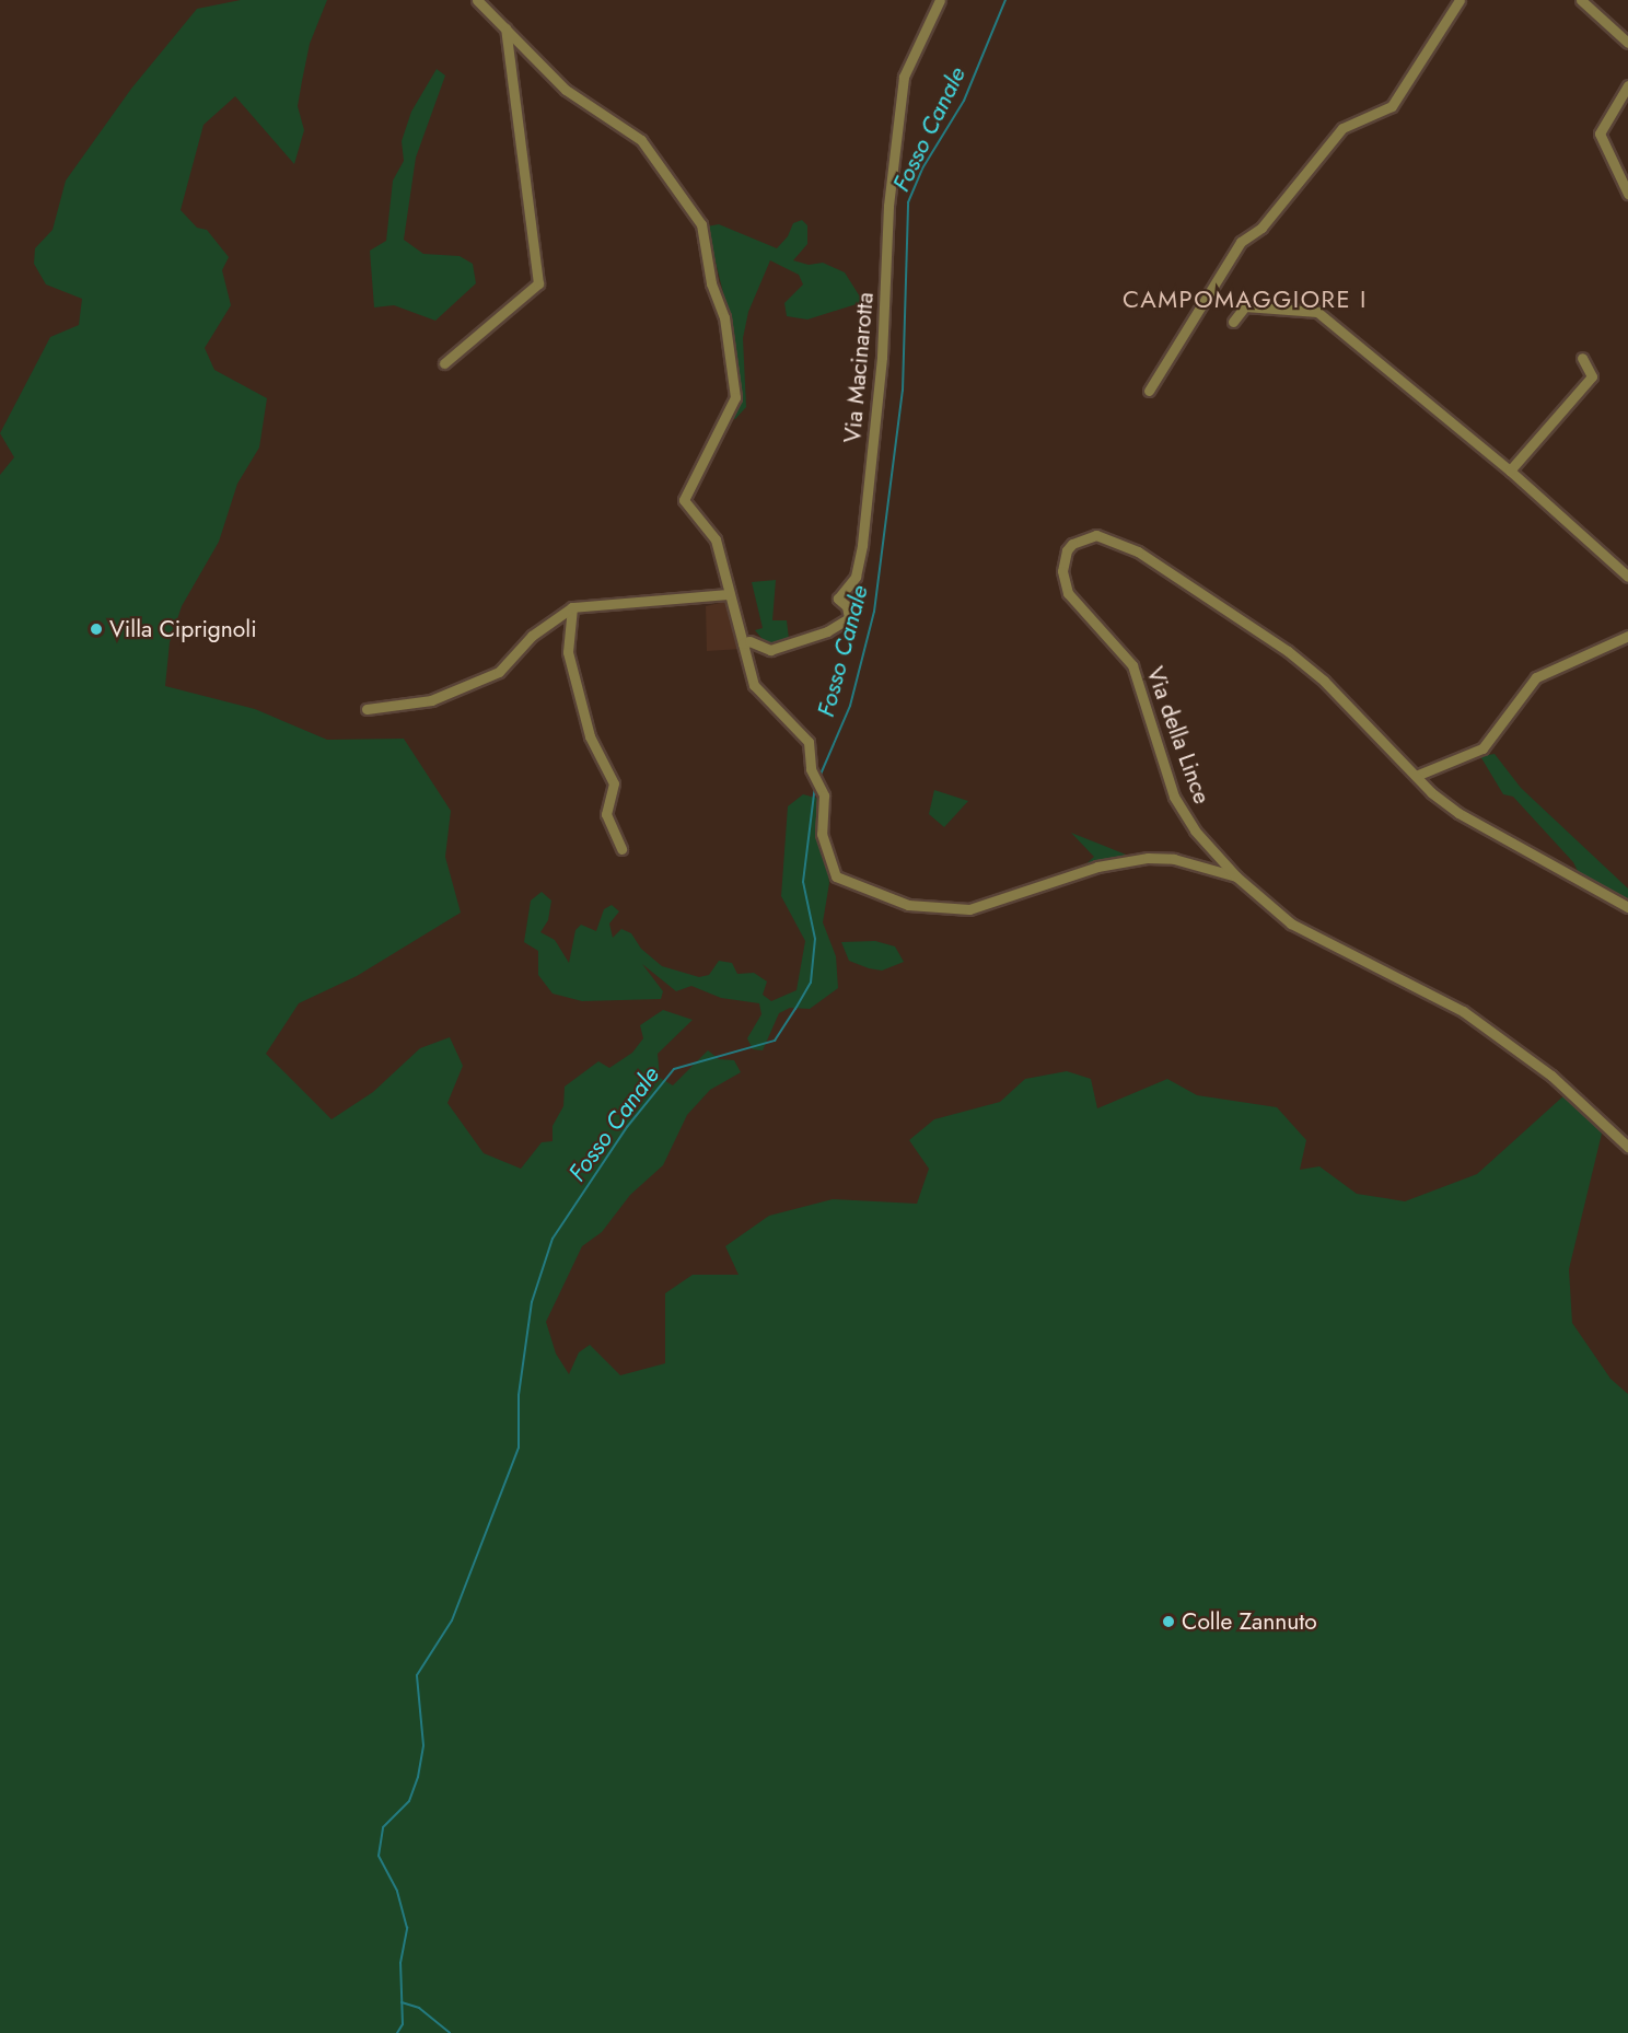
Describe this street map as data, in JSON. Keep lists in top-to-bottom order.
{
  "streets": {
    "street": ["Via Macinarotta", "Via della Lince"]
  },
  "districts": ["CAMPOMAGGIORE I"],
  "water": ["Fosso Canale"],
  "places": ["Villa Ciprignoli", "Colle Zannuto"]
}
